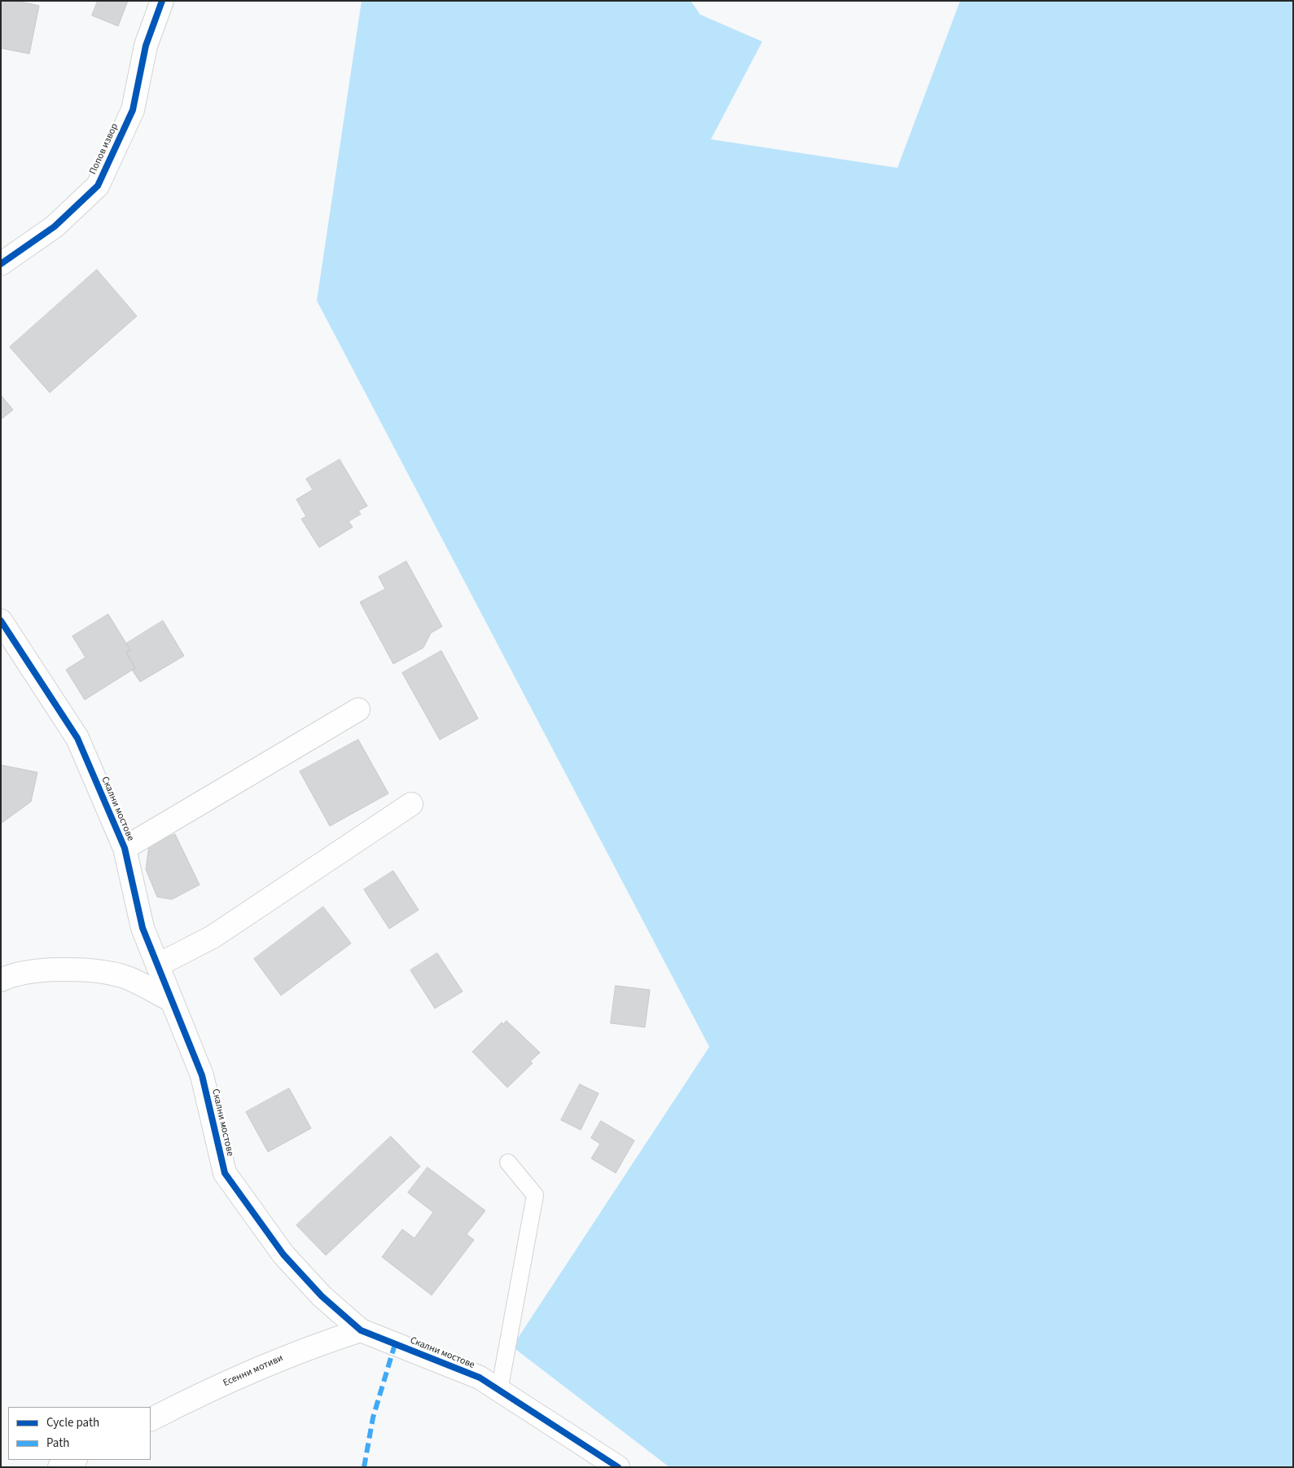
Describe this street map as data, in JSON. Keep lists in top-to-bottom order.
{
  "streets": {
    "street": ["Попов извор", "Скални мостове", "Есенни мотиви"]
  },
  "crossings": [
    ["Скални мостове", "Есенни мотиви"]
  ],
  "legend": ["Cycle path", "Path"]
}
